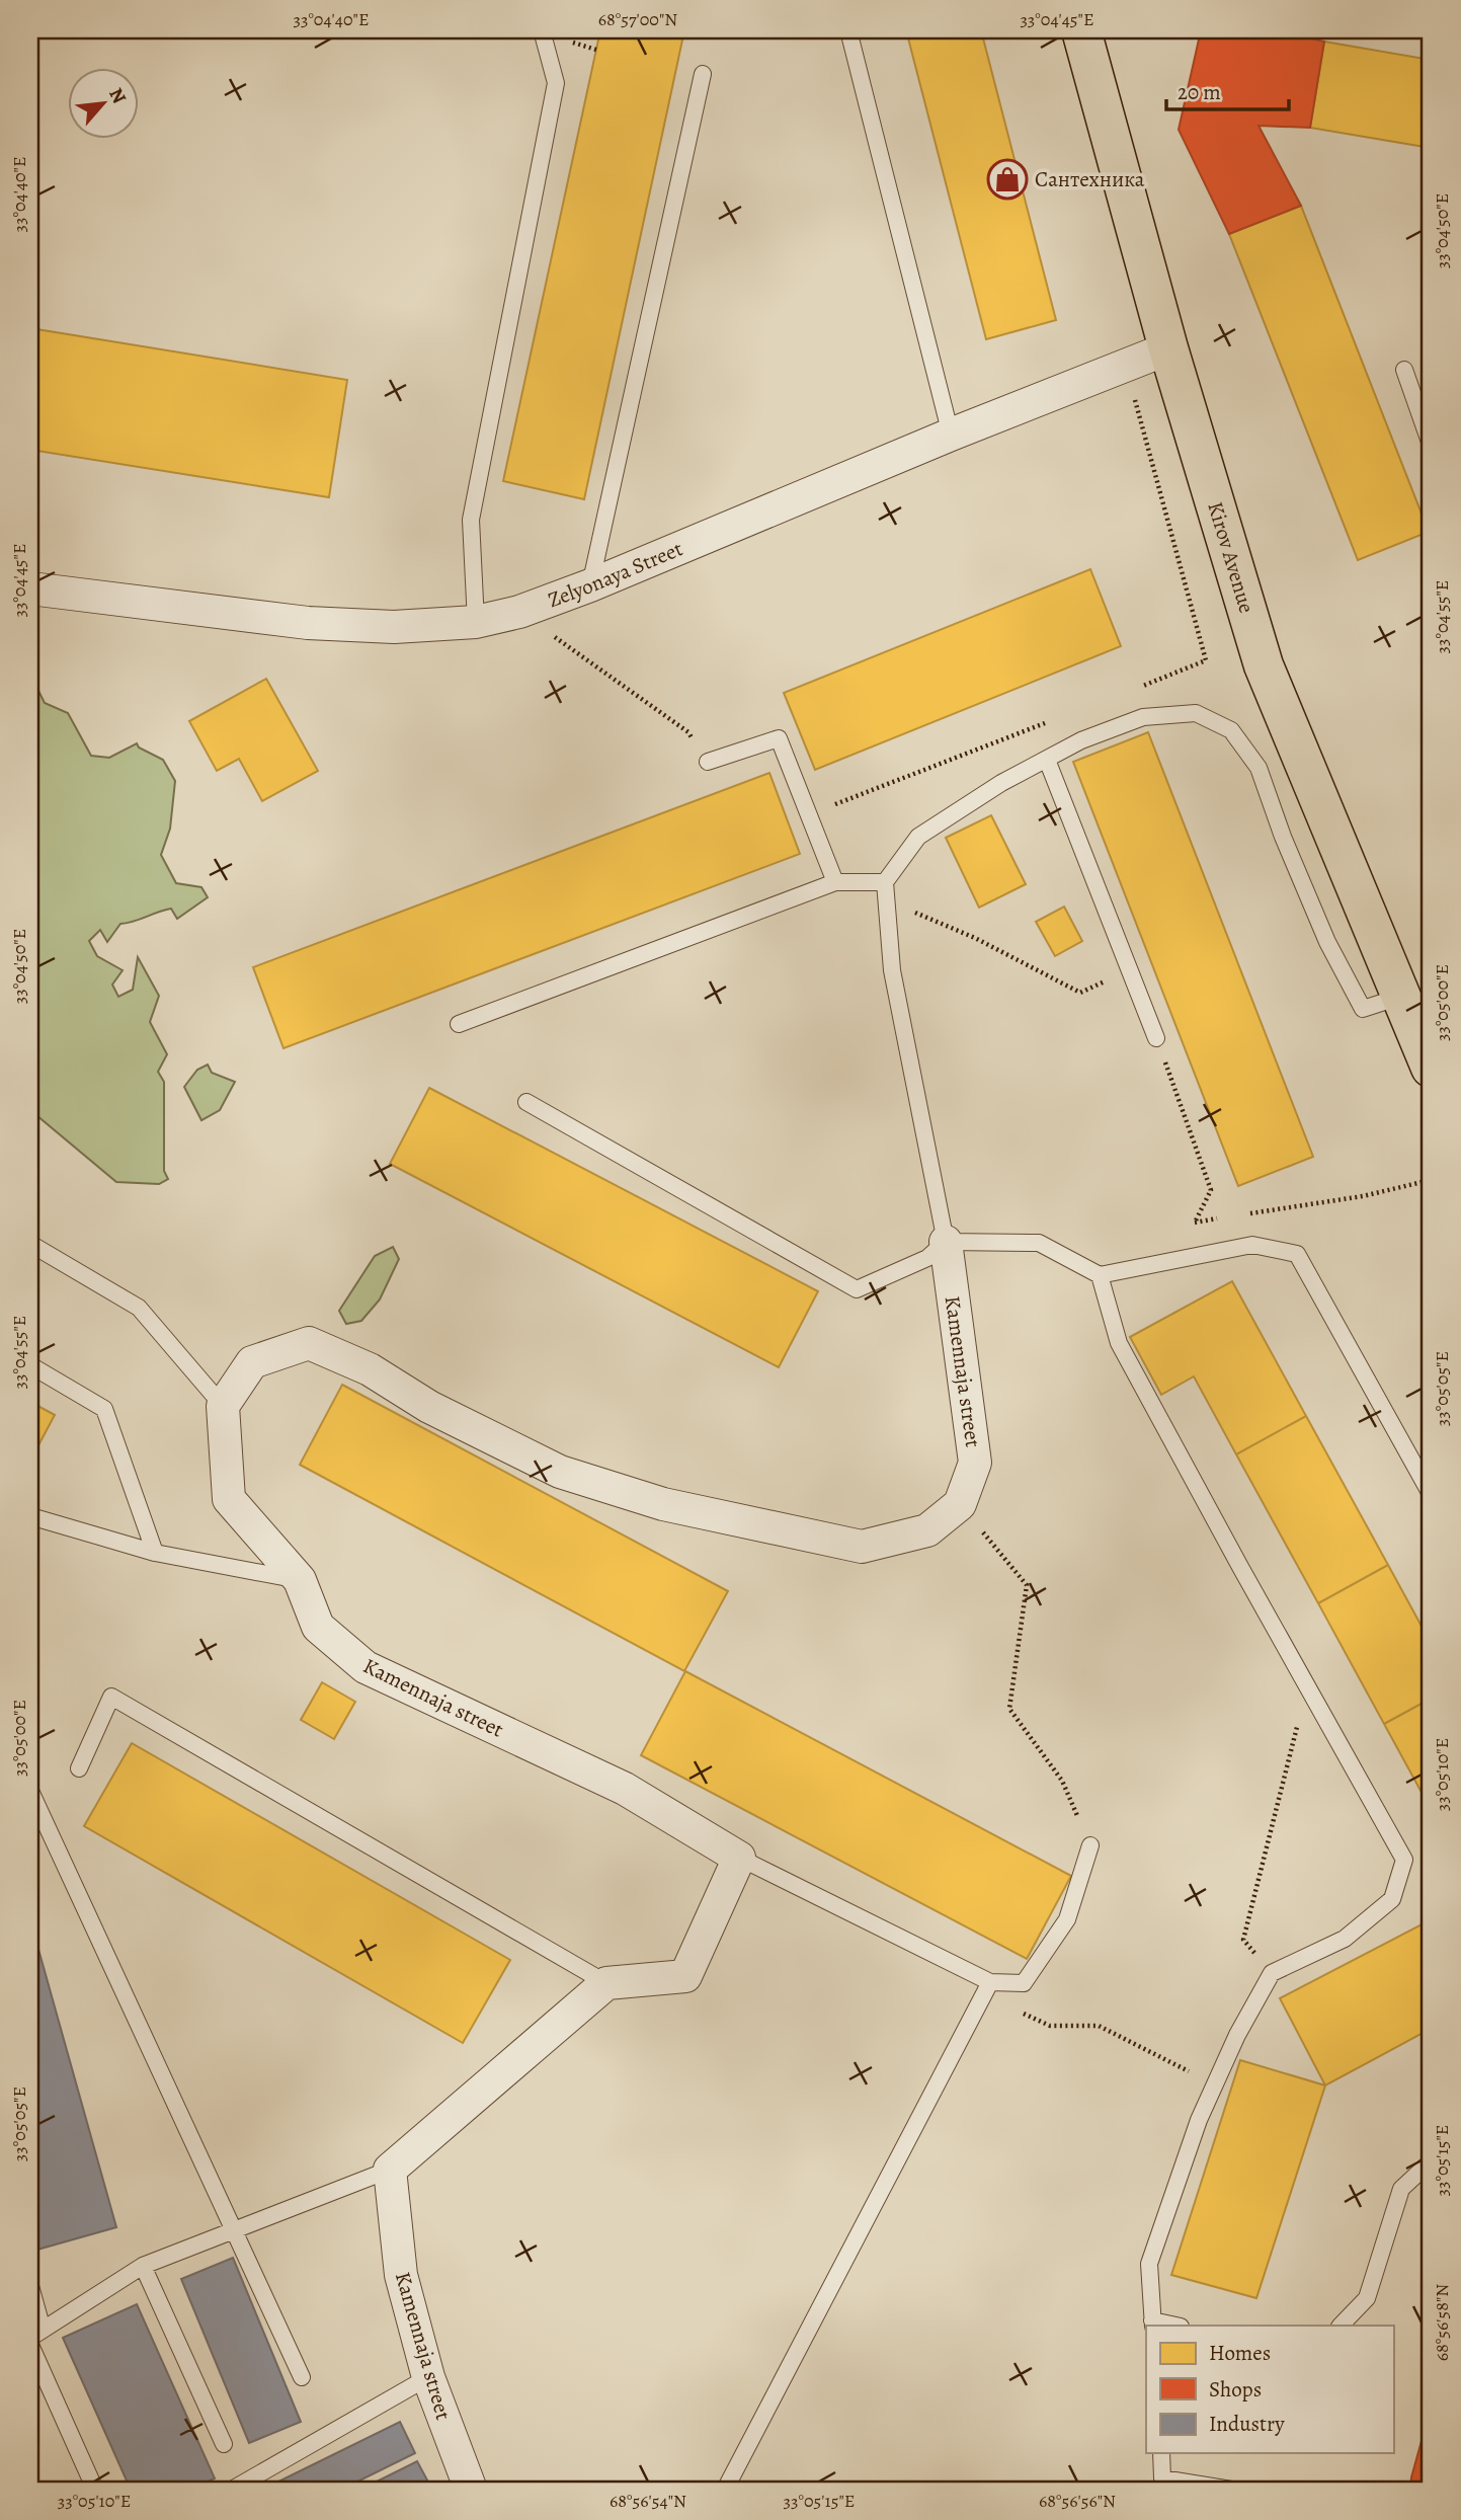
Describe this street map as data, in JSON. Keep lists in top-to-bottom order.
{
  "streets": {
    "main road": ["Kirov Avenue"],
    "street": ["Zelyonaya Street", "Kamennaja street"]
  },
  "crossings": [
    ["Kirov Avenue", "Zelyonaya Street"]
  ],
  "places": {
    "shop": ["Сантехника"]
  },
  "legend": ["Homes", "Shops", "Industry"],
  "scale_bar": "20 m",
  "north": "top right",
  "coordinates": [
    "33°04'40\"E",
    "68°57'00\"N",
    "33°04'45\"E",
    "33°04'50\"E",
    "33°04'55\"E",
    "33°05'00\"E",
    "33°05'05\"E",
    "33°05'10\"E",
    "33°05'15\"E",
    "68°56'58\"N",
    "68°56'54\"N",
    "68°56'56\"N"
  ]
}
